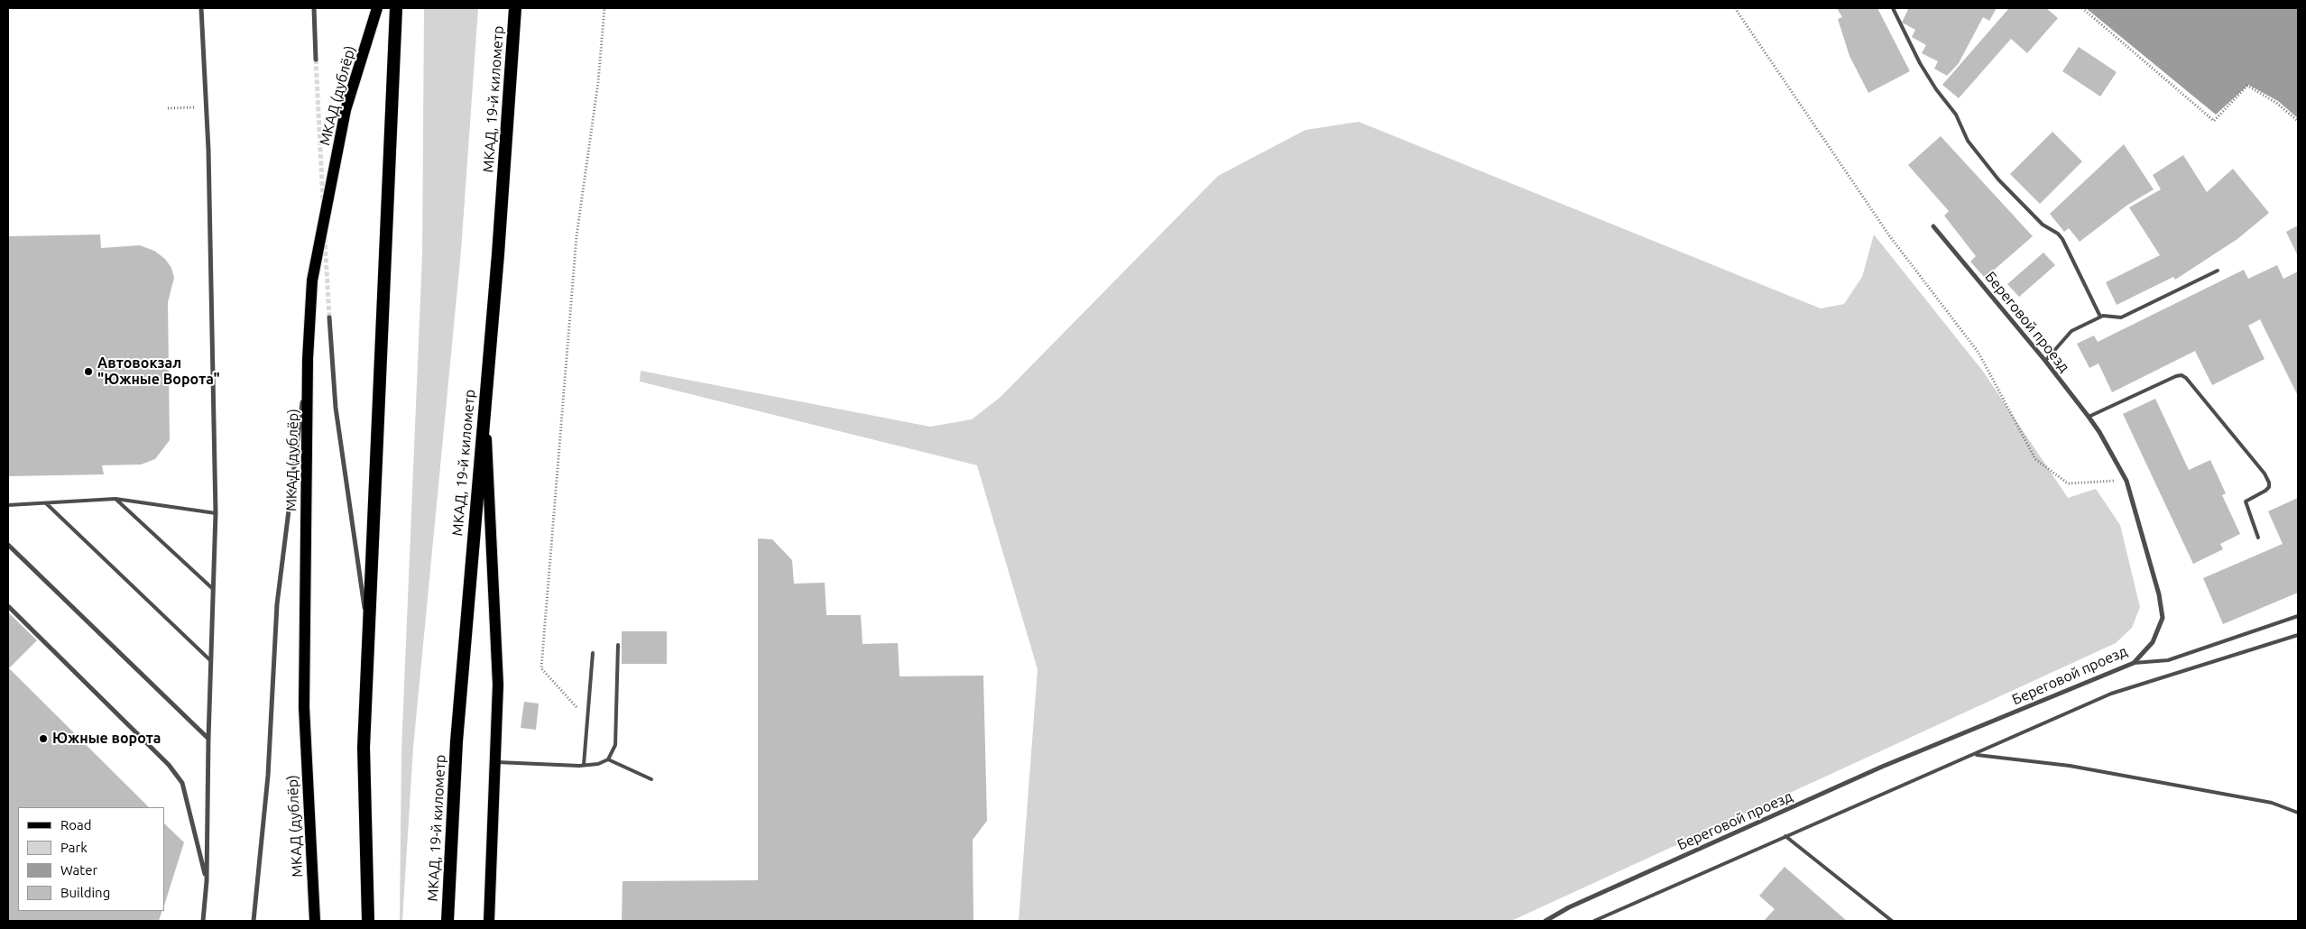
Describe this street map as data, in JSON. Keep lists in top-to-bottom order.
{
  "streets": {
    "highway": ["МКАД, 19-й километр"],
    "main road": ["МКАД (дублёр)"],
    "street": ["Береговой проезд"]
  },
  "places": ["Автовокзал \"Южные Ворота\"", "Южные ворота"],
  "legend": [
    "Road",
    "Park",
    "Water",
    "Building"
  ]
}
